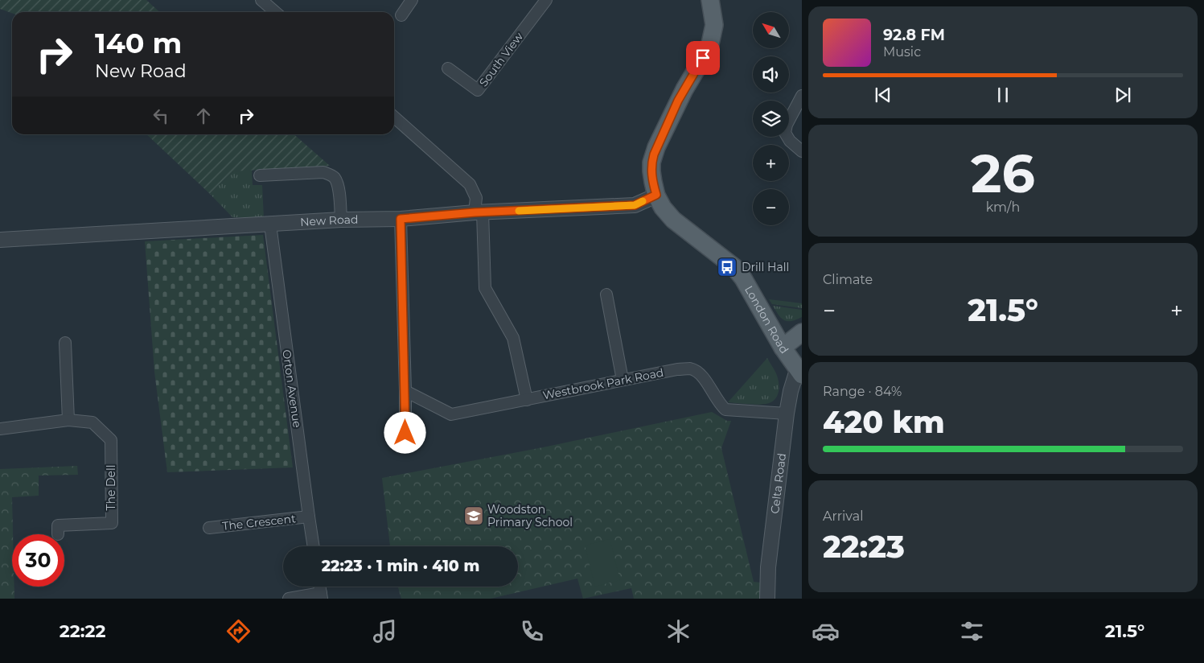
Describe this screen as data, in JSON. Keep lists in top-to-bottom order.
{
  "streets": {
    "main road": ["London Road"],
    "street": [
      "South View",
      "New Road",
      "Westbrook Park Road",
      "Orton Avenue",
      "Celta Road",
      "The Dell",
      "The Crescent"
    ]
  },
  "crossings": [
    ["New Road", "London Road"],
    ["New Road", "Orton Avenue"],
    ["London Road", "Celta Road"],
    ["Westbrook Park Road", "Celta Road"],
    ["Orton Avenue", "The Crescent"]
  ],
  "places": {
    "bus stop": ["Drill Hall"],
    "school or university": ["Woodston Primary School"]
  },
  "north": "top left",
  "page": {
    "map_buttons": ["+", "−"],
    "turn": ["140 m", "New Road"],
    "song": ["92.8 FM", "Music"],
    "tile": [
      ["26", "km/h"],
      "Climate",
      ["Range · 84%", "420 km"],
      ["Arrival", "22:23"]
    ],
    "heat": ["−", "21.5°", "+"],
    "limit": "30",
    "trip": "22:23 · 1 min · 410 m",
    "tabs": ["22:22", "21.5°"]
  }
}
